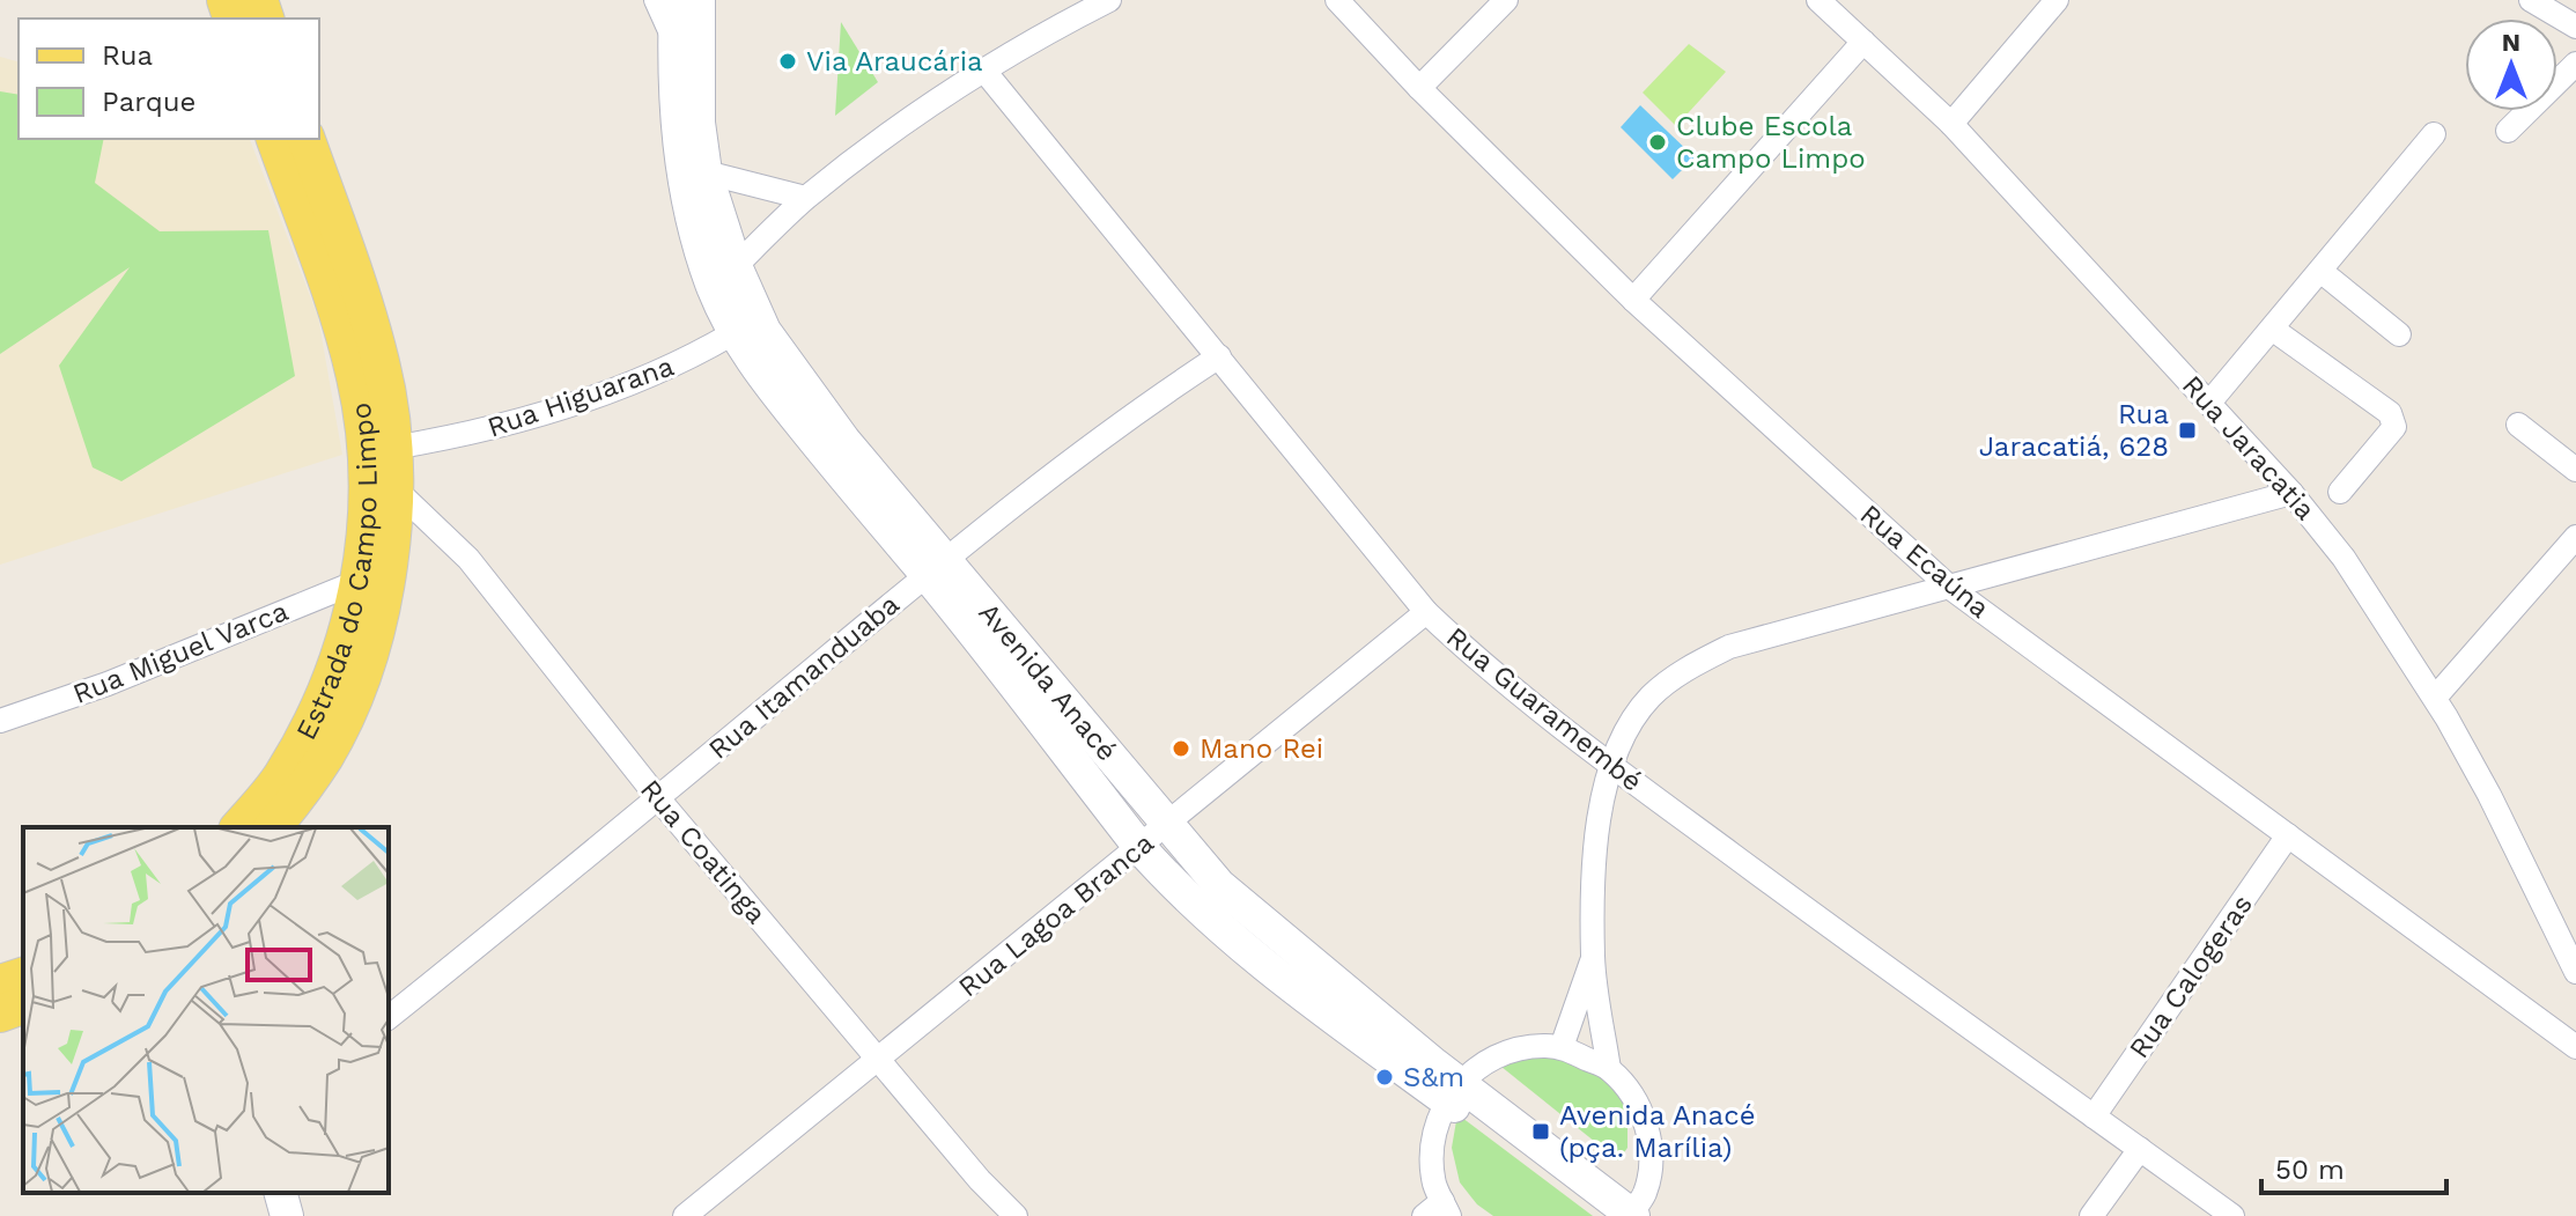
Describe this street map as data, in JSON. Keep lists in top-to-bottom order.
{
  "streets": {
    "main road": ["Estrada do Campo Limpo"],
    "street": [
      "Rua Higuarana",
      "Rua Jaracatia",
      "Rua Ecaúna",
      "Rua Miguel Varca",
      "Rua Itamanduaba",
      "Avenida Anacé",
      "Rua Guaramembé",
      "Rua Coatinga",
      "Rua Lagoa Branca",
      "Rua Calogeras"
    ]
  },
  "crossings": [
    ["Rua Higuarana", "Estrada do Campo Limpo"],
    ["Rua Higuarana", "Avenida Anacé"],
    ["Rua Ecaúna", "Rua Calogeras"],
    ["Estrada do Campo Limpo", "Rua Miguel Varca"],
    ["Estrada do Campo Limpo", "Rua Coatinga"],
    ["Rua Itamanduaba", "Avenida Anacé"],
    ["Rua Itamanduaba", "Rua Guaramembé"],
    ["Rua Itamanduaba", "Rua Coatinga"],
    ["Avenida Anacé", "Rua Lagoa Branca"],
    ["Rua Guaramembé", "Rua Lagoa Branca"],
    ["Rua Guaramembé", "Rua Calogeras"],
    ["Rua Coatinga", "Rua Lagoa Branca"]
  ],
  "places": {
    "other": [
      "Via Araucária",
      "Clube Escola Campo Limpo",
      "Mano Rei",
      "S&m"
    ],
    "transit": ["Rua Jaracatiá, 628", "Avenida Anacé (pça. Marília)"]
  },
  "legend": ["Rua", "Parque"],
  "scale_bar": "50 m",
  "north": "top"
}
